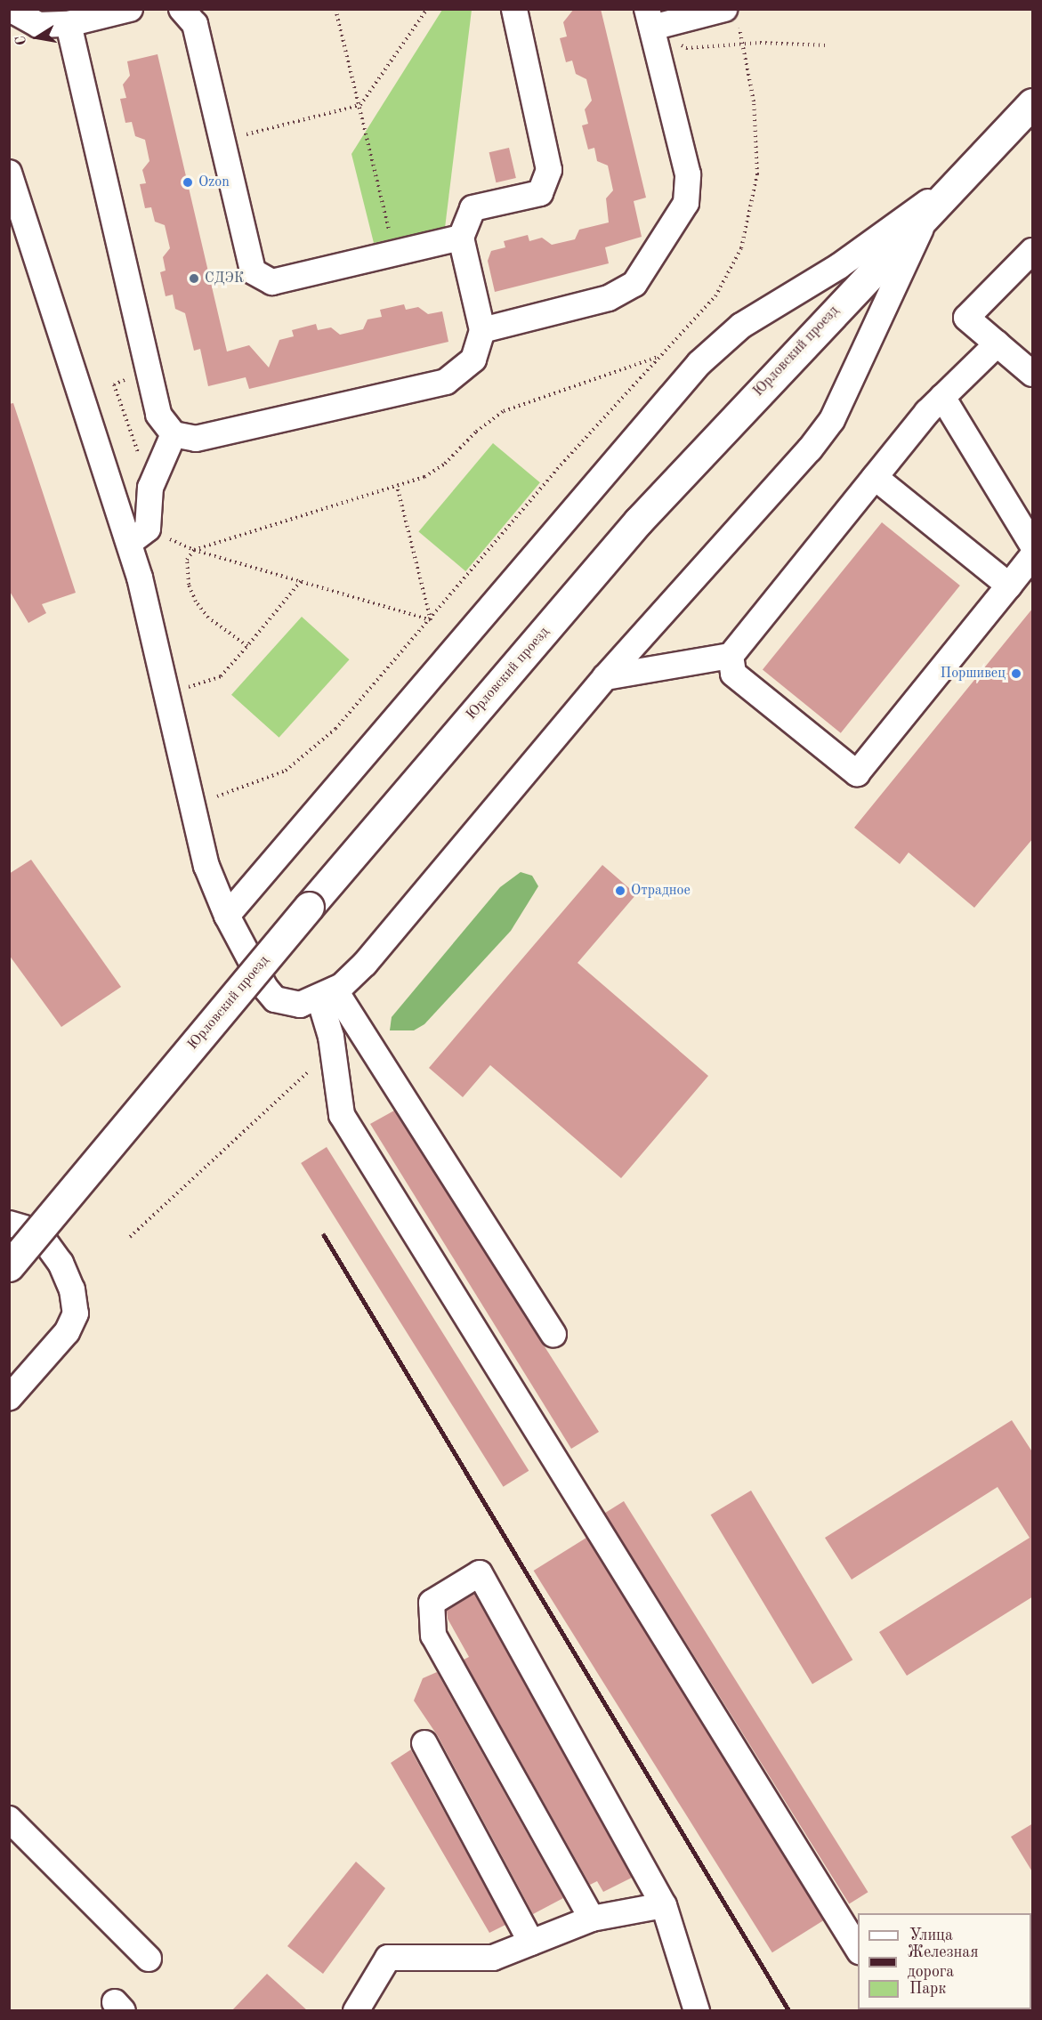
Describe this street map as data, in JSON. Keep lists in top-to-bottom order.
{
  "streets": {
    "main road": ["Юрловский проезд"]
  },
  "places": [
    "Ozon",
    "СДЭК",
    "Поршивец",
    "Отрадное"
  ],
  "legend": ["Улица", "Железная дорога", "Парк"],
  "north": "left"
}
